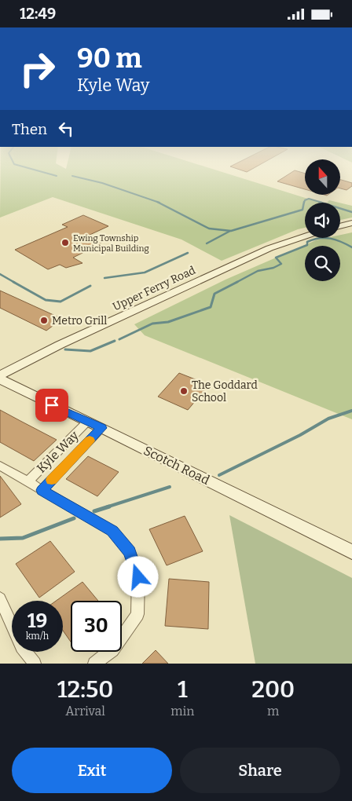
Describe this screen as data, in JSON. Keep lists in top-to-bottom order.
{
  "streets": {
    "main road": ["Upper Ferry Road", "Scotch Road"],
    "street": ["Kyle Way"]
  },
  "crossings": [
    ["Kyle Way", "Scotch Road"]
  ],
  "places": ["Ewing Township Municipal Building", "Metro Grill", "The Goddard School"],
  "north": "top",
  "page": {
    "status": "12:49",
    "turn": ["90 m", "Kyle Way"],
    "then": "Then",
    "speed": "19 km/h",
    "limit": "30",
    "eta": [
      "12:50",
      "Arrival",
      "1",
      "min",
      "200",
      "m"
    ],
    "buttons": ["Exit", "Share"]
  }
}
